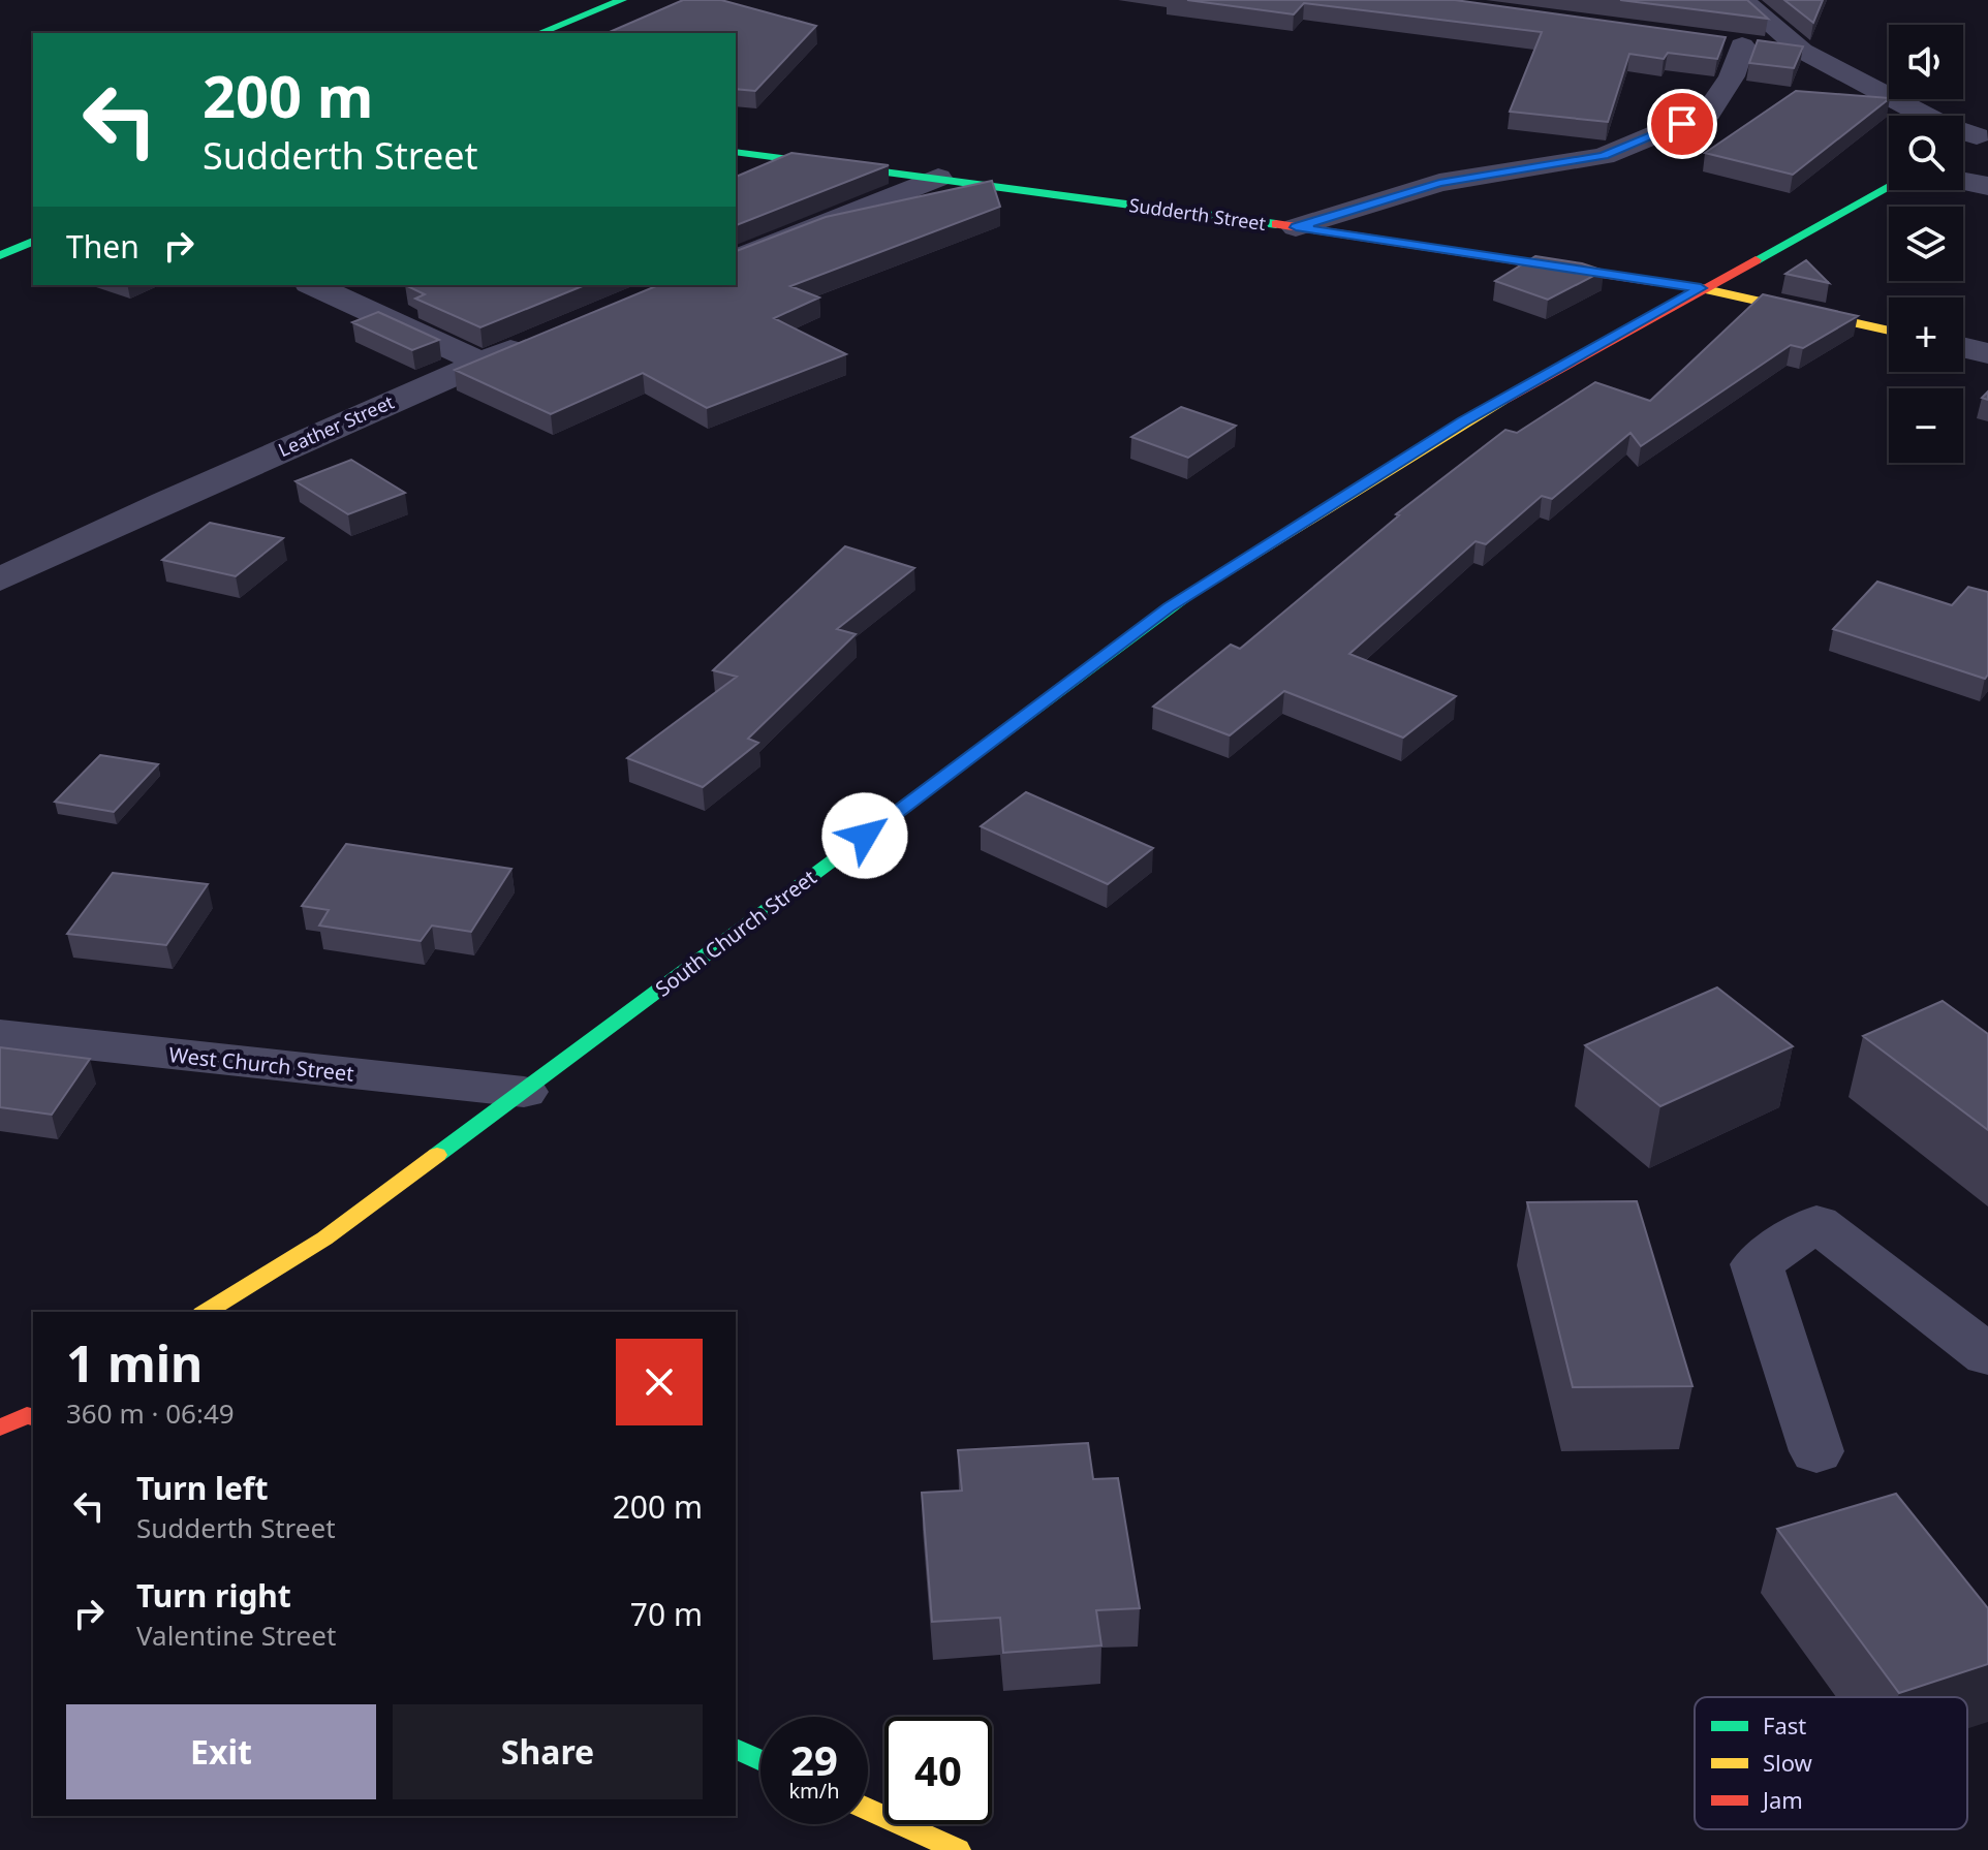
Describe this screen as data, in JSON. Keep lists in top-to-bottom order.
{
  "streets": {
    "street": [
      "Sudderth Street",
      "Leather Street",
      "South Church Street",
      "West Church Street"
    ]
  },
  "crossings": [
    ["Sudderth Street", "South Church Street"],
    ["South Church Street", "West Church Street"]
  ],
  "legend": ["Fast", "Slow", "Jam"],
  "page": {
    "map_buttons": ["+", "−"],
    "turn": ["200 m", "Sudderth Street"],
    "then": "Then",
    "heading": ["1 min", "360 m · 06:49"],
    "list": [
      {
        "name": "Turn left",
        "note": "Sudderth Street",
        "value": "200 m"
      },
      {
        "name": "Turn right",
        "note": "Valentine Street",
        "value": "70 m"
      }
    ],
    "buttons": ["Exit", "Share"],
    "speed": "29 km/h",
    "limit": "40"
  }
}
